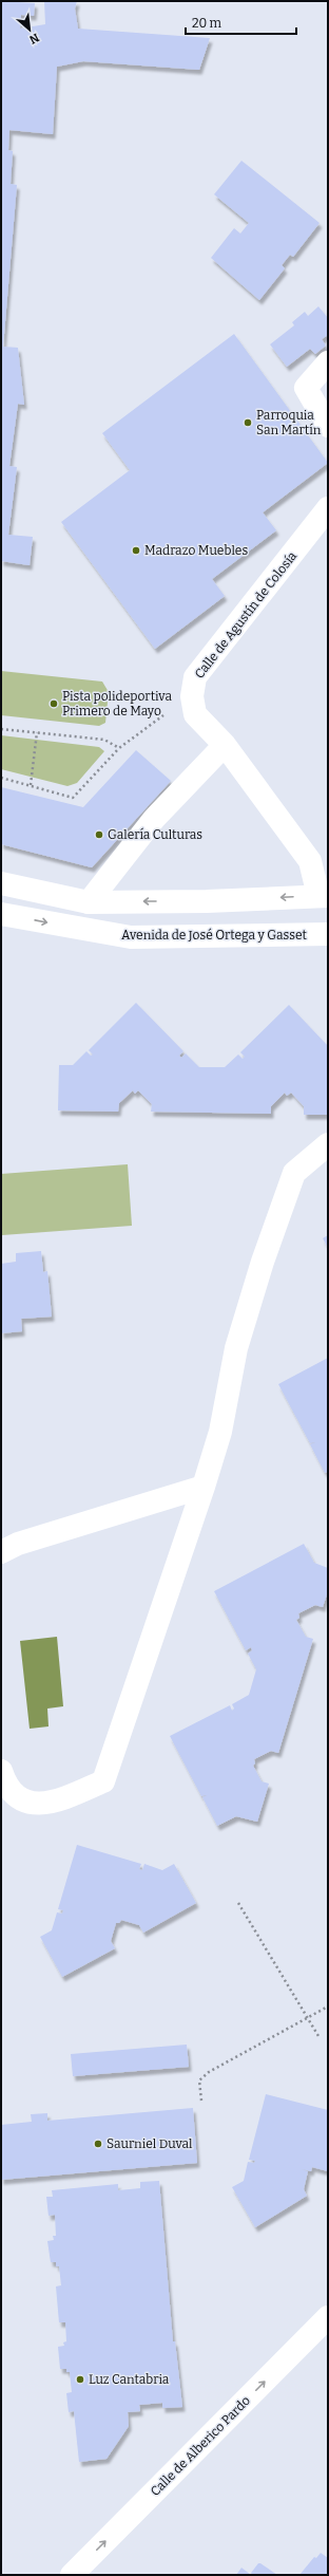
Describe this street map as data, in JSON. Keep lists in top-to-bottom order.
{
  "streets": {
    "street": ["Calle de Agustín de Colosía", "Avenida de José Ortega y Gasset", "Calle de Alberico Pardo"]
  },
  "one_way": ["Calle de Alberico Pardo"],
  "places": [
    "Parroquia San Martín",
    "Madrazo Muebles",
    "Pista polideportiva Primero de Mayo",
    "Galería Culturas",
    "Saurniel Duval",
    "Luz Cantabria"
  ],
  "scale_bar": "20 m",
  "north": "bottom right"
}
